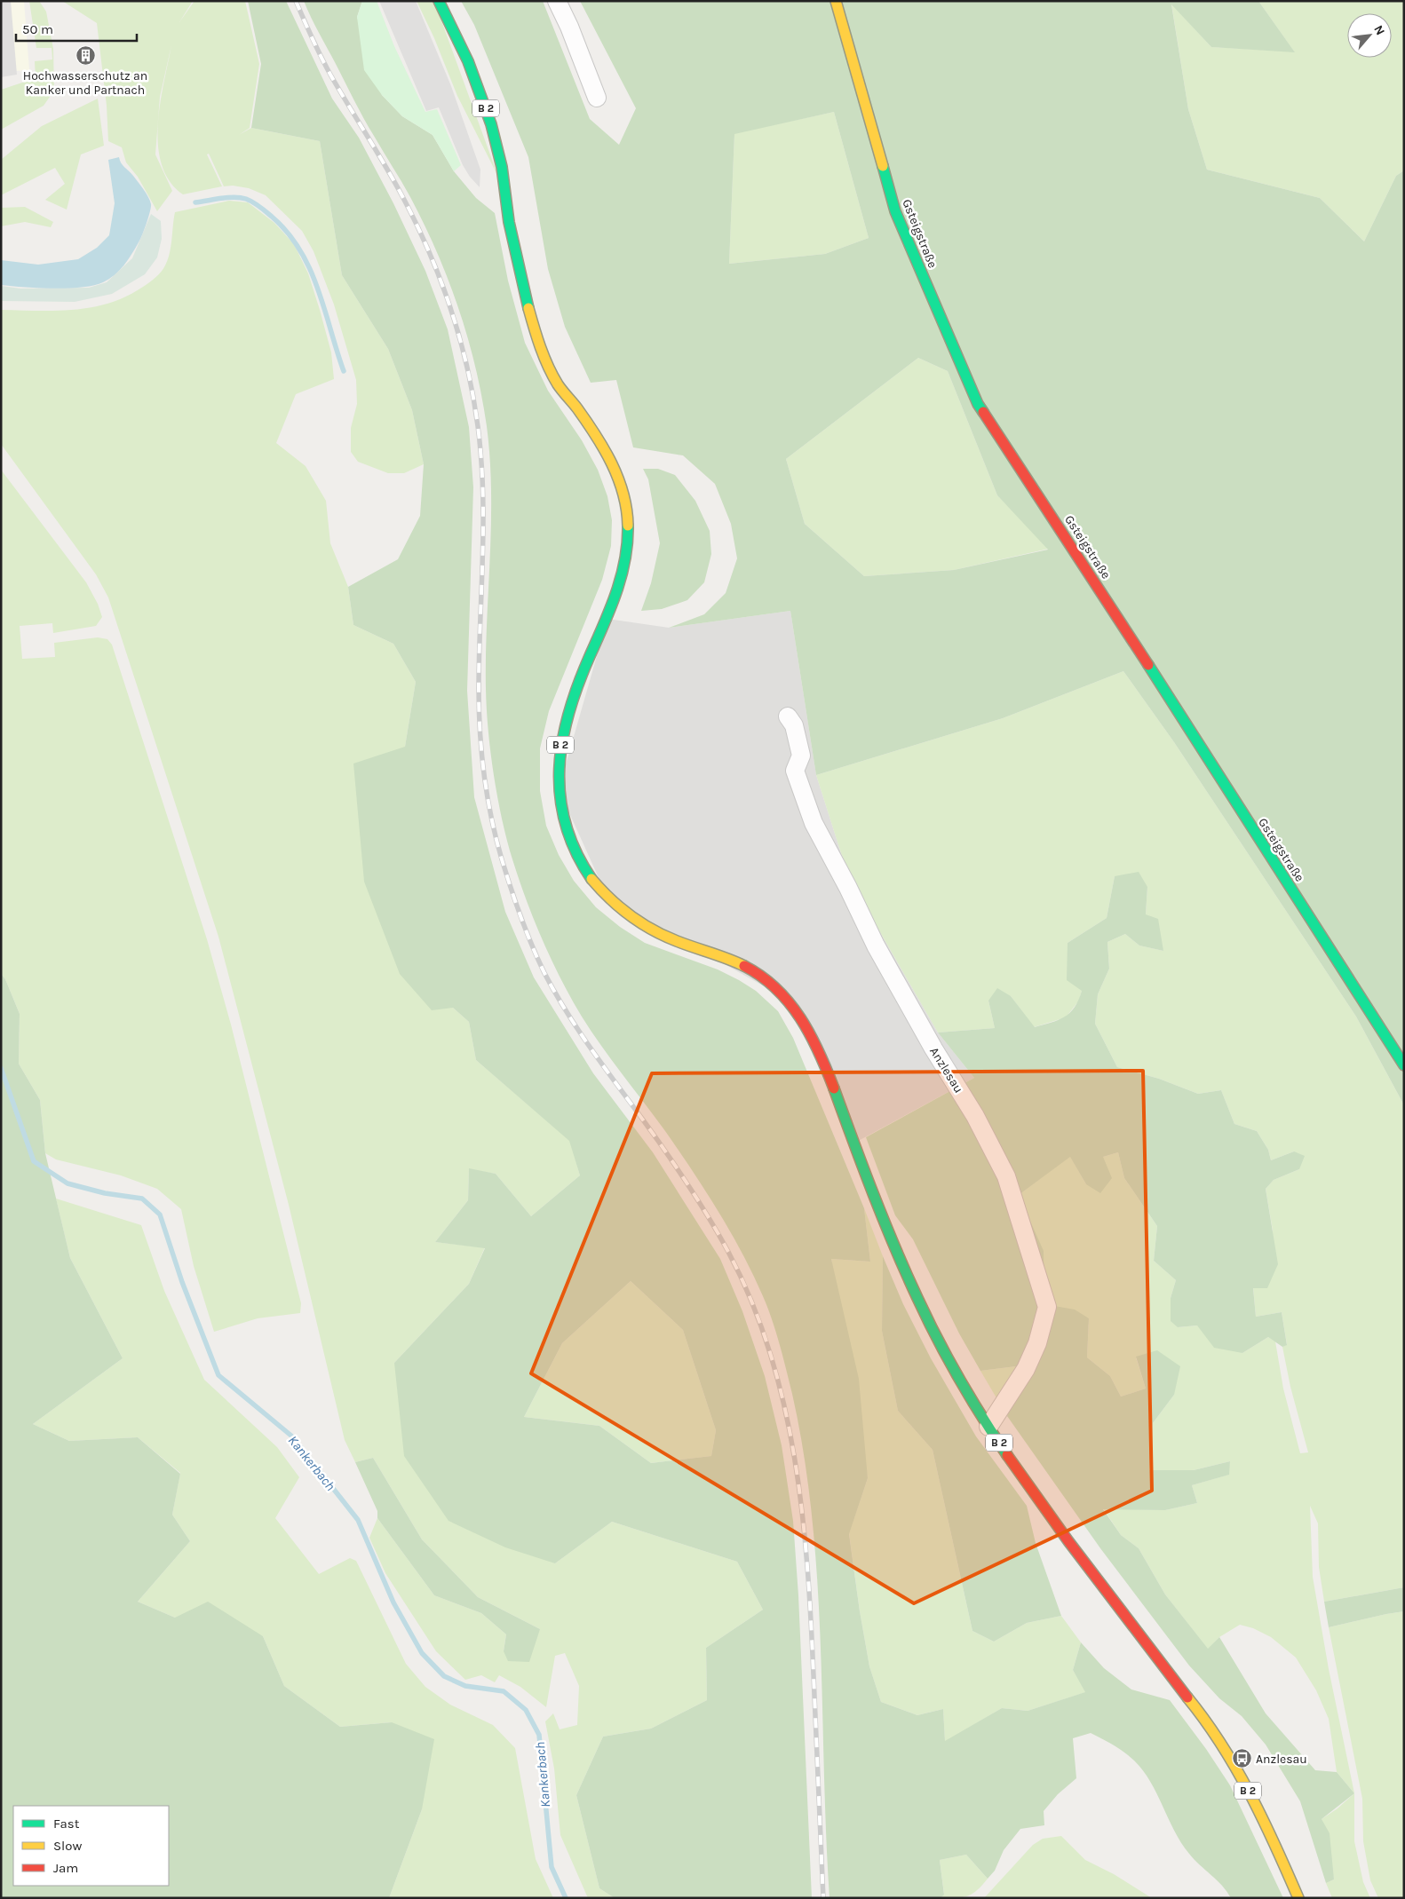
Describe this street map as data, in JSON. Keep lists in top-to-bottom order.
{
  "streets": {
    "main road": ["B 2", "Gsteigstraße"],
    "street": ["Anzlesau"]
  },
  "crossings": [
    ["B 2", "Anzlesau"]
  ],
  "water": ["Kankerbach"],
  "places": {
    "building": ["Hochwasserschutz an Kanker und Partnach"],
    "bus stop": ["Anzlesau"]
  },
  "legend": ["Fast", "Slow", "Jam"],
  "scale_bar": "50 m",
  "north": "top right"
}
